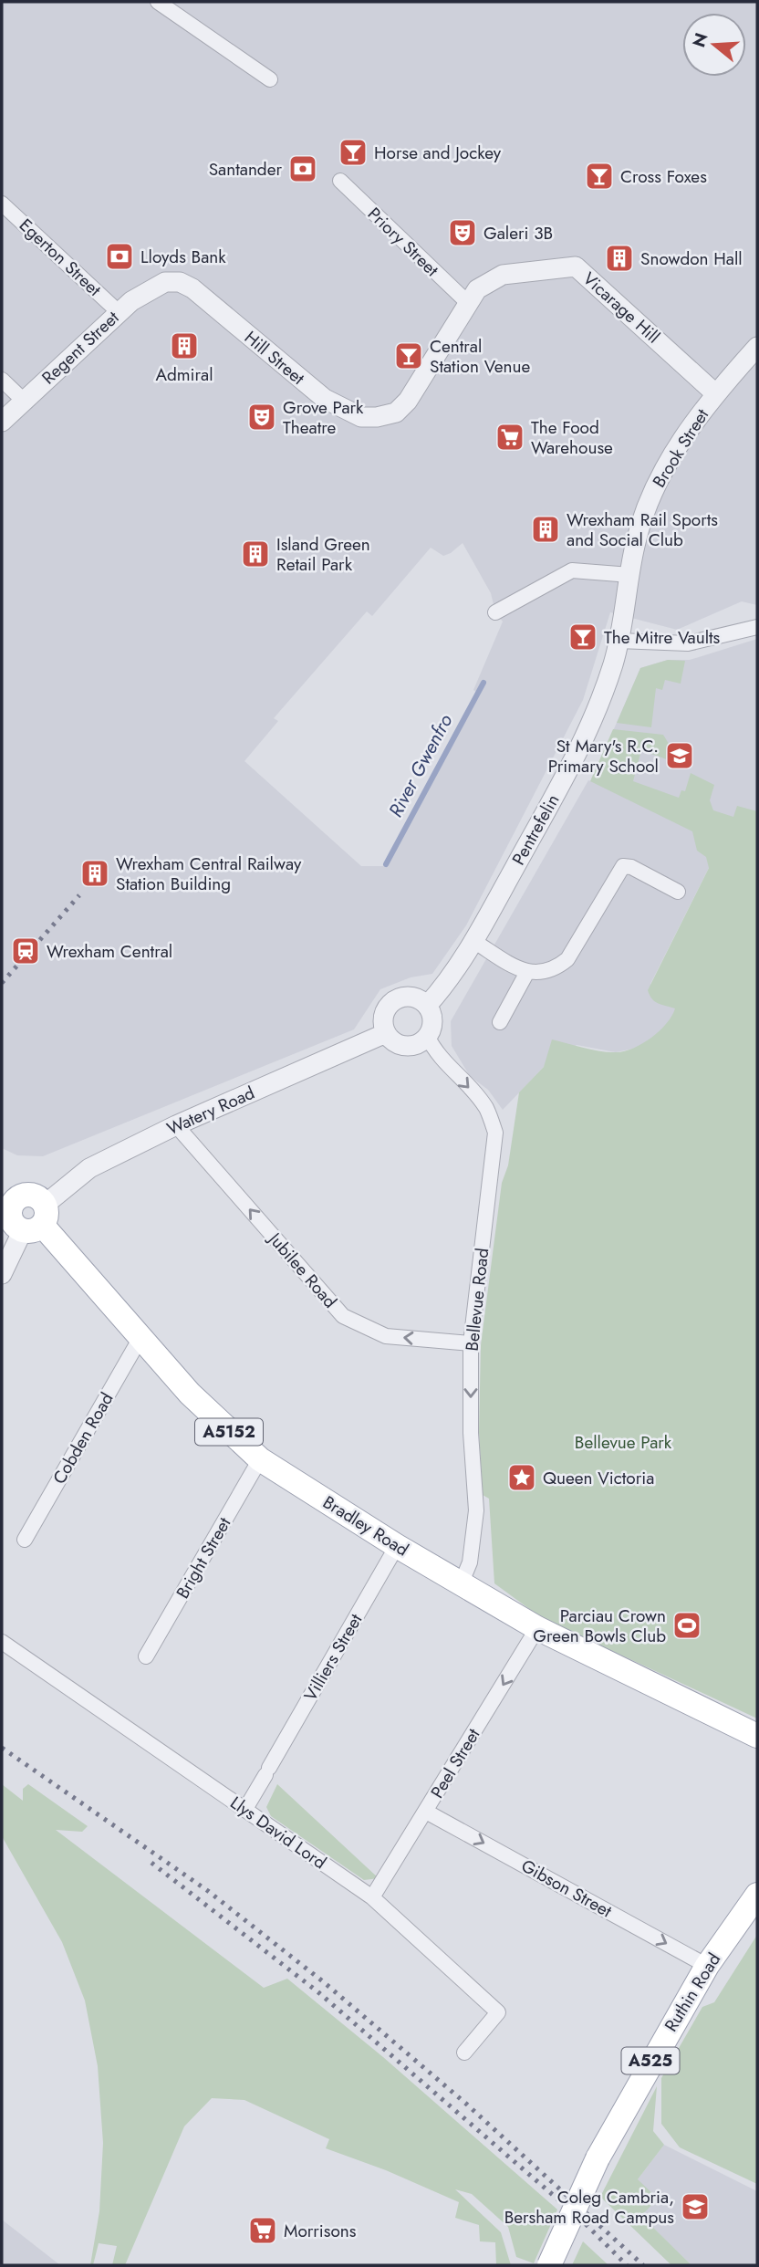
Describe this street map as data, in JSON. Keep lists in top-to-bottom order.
{
  "streets": {
    "main road": [
      "A5152",
      "Bradley Road",
      "Ruthin Road",
      "A525"
    ],
    "street": [
      "Priory Street",
      "Egerton Street",
      "Vicarage Hill",
      "Regent Street",
      "Hill Street",
      "Brook Street",
      "Pentrefelin",
      "Watery Road",
      "Jubilee Road",
      "Bellevue Road",
      "Cobden Road",
      "Bright Street",
      "Villiers Street",
      "Peel Street",
      "Llys David Lord",
      "Gibson Street"
    ]
  },
  "crossings": [
    ["Priory Street", "Vicarage Hill"],
    ["Priory Street", "Hill Street"],
    ["Egerton Street", "Regent Street"],
    ["Vicarage Hill", "Hill Street"],
    ["Vicarage Hill", "Brook Street"],
    ["Regent Street", "Hill Street"],
    ["Brook Street", "Pentrefelin"],
    ["Pentrefelin", "Watery Road"],
    ["Pentrefelin", "Bellevue Road"],
    ["Watery Road", "Jubilee Road"],
    ["Watery Road", "Bellevue Road"],
    ["Watery Road", "Bradley Road"],
    ["Jubilee Road", "Bellevue Road"],
    ["Bellevue Road", "Bradley Road"],
    ["Cobden Road", "Bradley Road"],
    ["Bradley Road", "Bright Street"],
    ["Bradley Road", "Villiers Street"],
    ["Bradley Road", "Peel Street"],
    ["Villiers Street", "Llys David Lord"],
    ["Peel Street", "Llys David Lord"],
    ["Peel Street", "Gibson Street"],
    ["Gibson Street", "Ruthin Road"]
  ],
  "one_way": [
    "Jubilee Road",
    "Bellevue Road",
    "Peel Street",
    "Gibson Street"
  ],
  "water": ["River Gwenfro"],
  "parks": ["Bellevue Park"],
  "places": {
    "bar": [
      "Horse and Jockey",
      "Cross Foxes",
      "Central Station Venue",
      "The Mitre Vaults"
    ],
    "bank": ["Santander", "Lloyds Bank"],
    "theatre": ["Galeri 3B", "Grove Park Theatre"],
    "building": [
      "Snowdon Hall",
      "Admiral",
      "Wrexham Rail Sports and Social Club",
      "Island Green Retail Park",
      "Wrexham Central Railway Station Building"
    ],
    "supermarket": ["The Food Warehouse", "Morrisons"],
    "school or university": ["St Mary's R.C. Primary School", "Coleg Cambria, Bersham Road Campus"],
    "station": ["Wrexham Central"],
    "place": ["Queen Victoria"],
    "sports": ["Parciau Crown Green Bowls Club"]
  },
  "north": "left"
}
